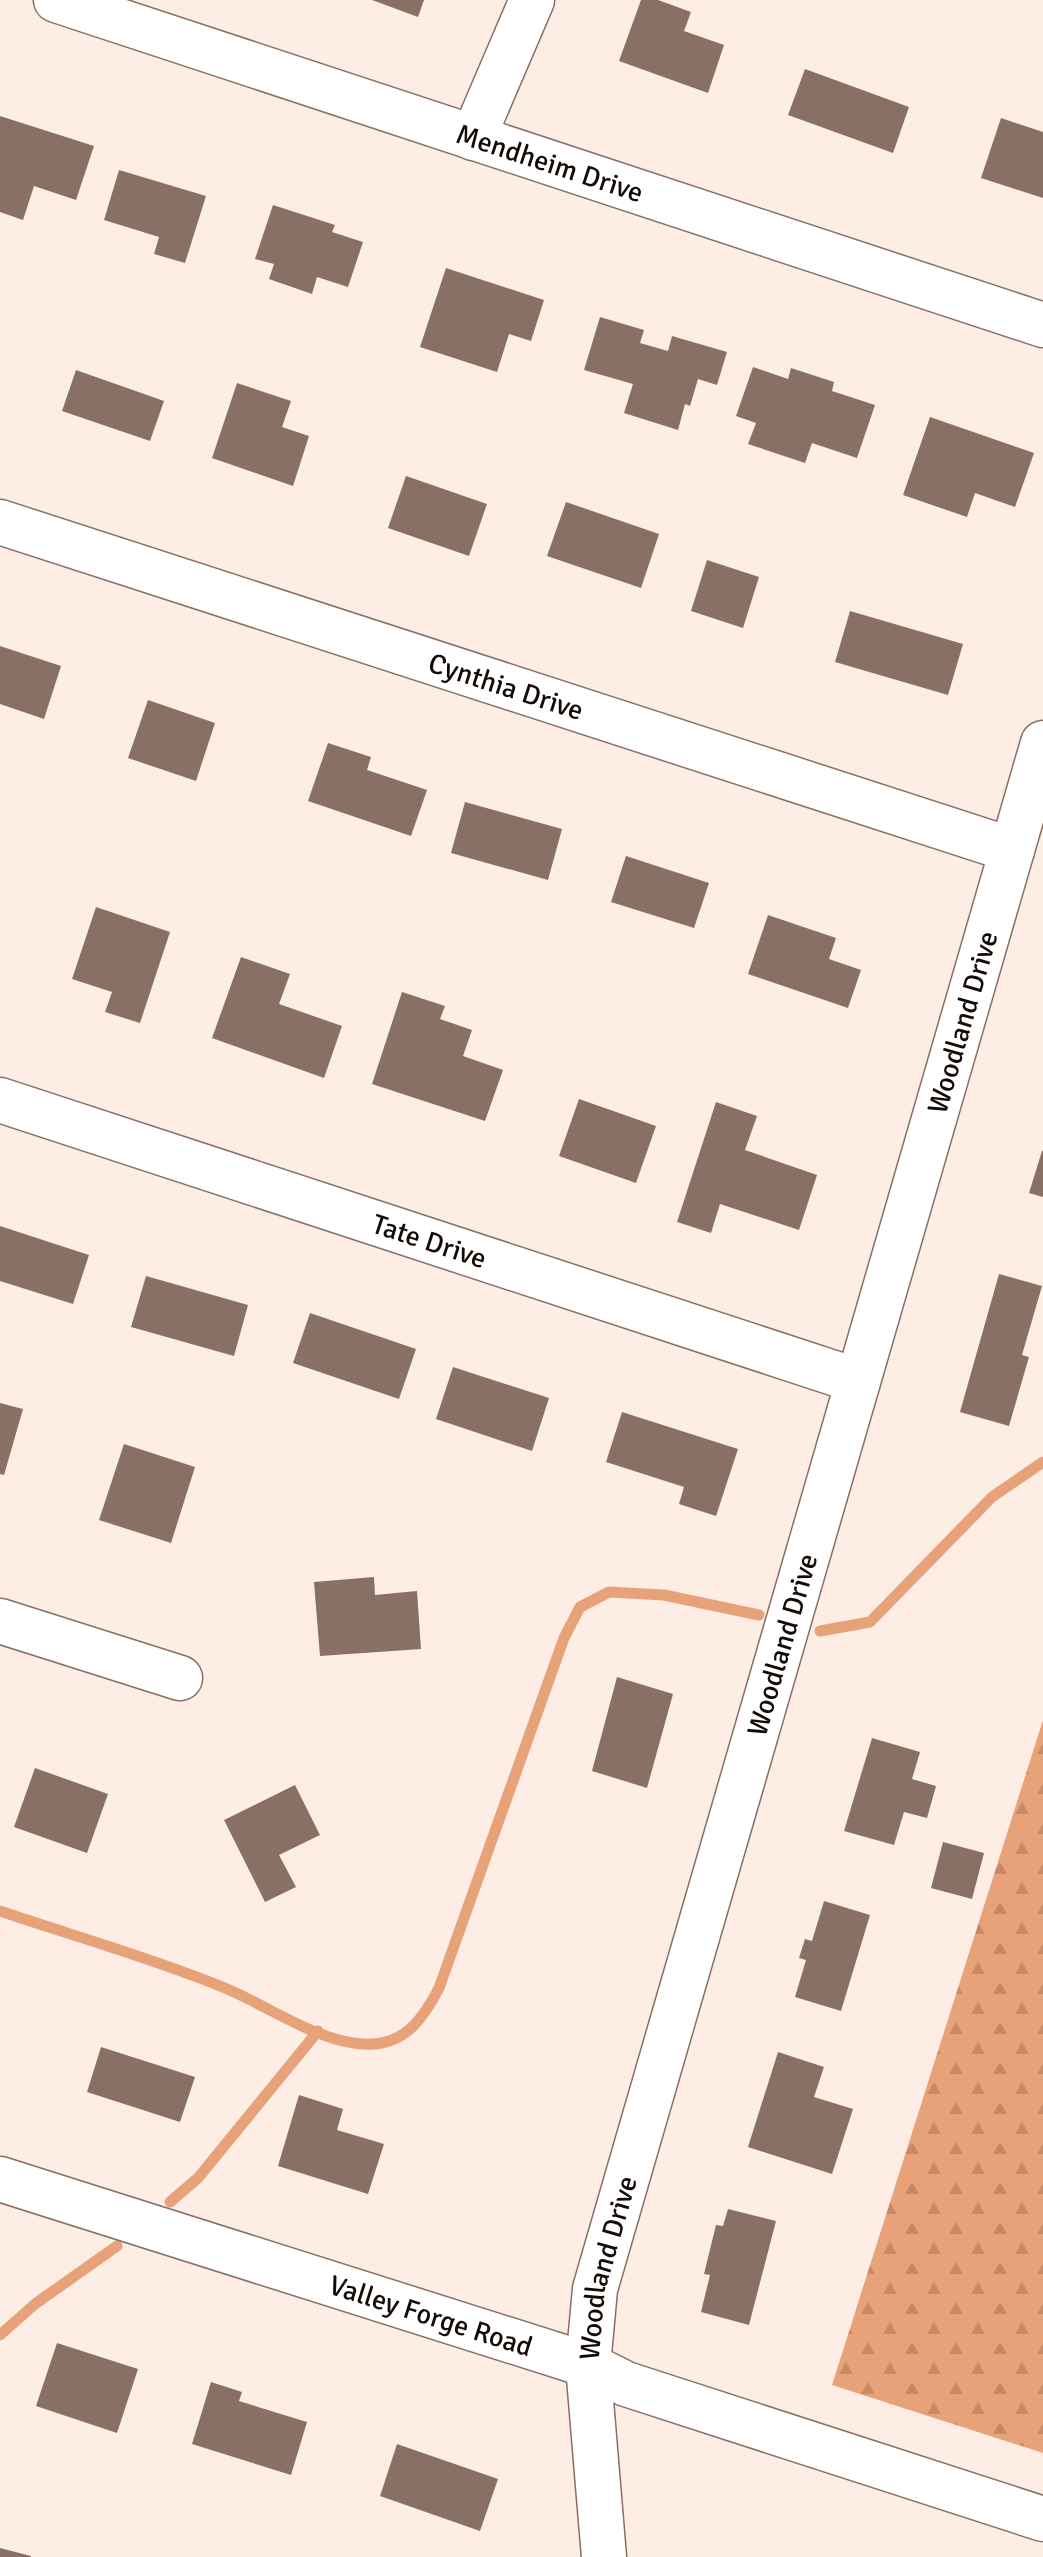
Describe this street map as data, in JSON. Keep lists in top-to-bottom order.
{
  "streets": {
    "street": [
      "Mendheim Drive",
      "Cynthia Drive",
      "Woodland Drive",
      "Tate Drive",
      "Valley Forge Road"
    ]
  },
  "crossings": [
    ["Cynthia Drive", "Woodland Drive"],
    ["Woodland Drive", "Tate Drive"],
    ["Woodland Drive", "Valley Forge Road"]
  ]
}
